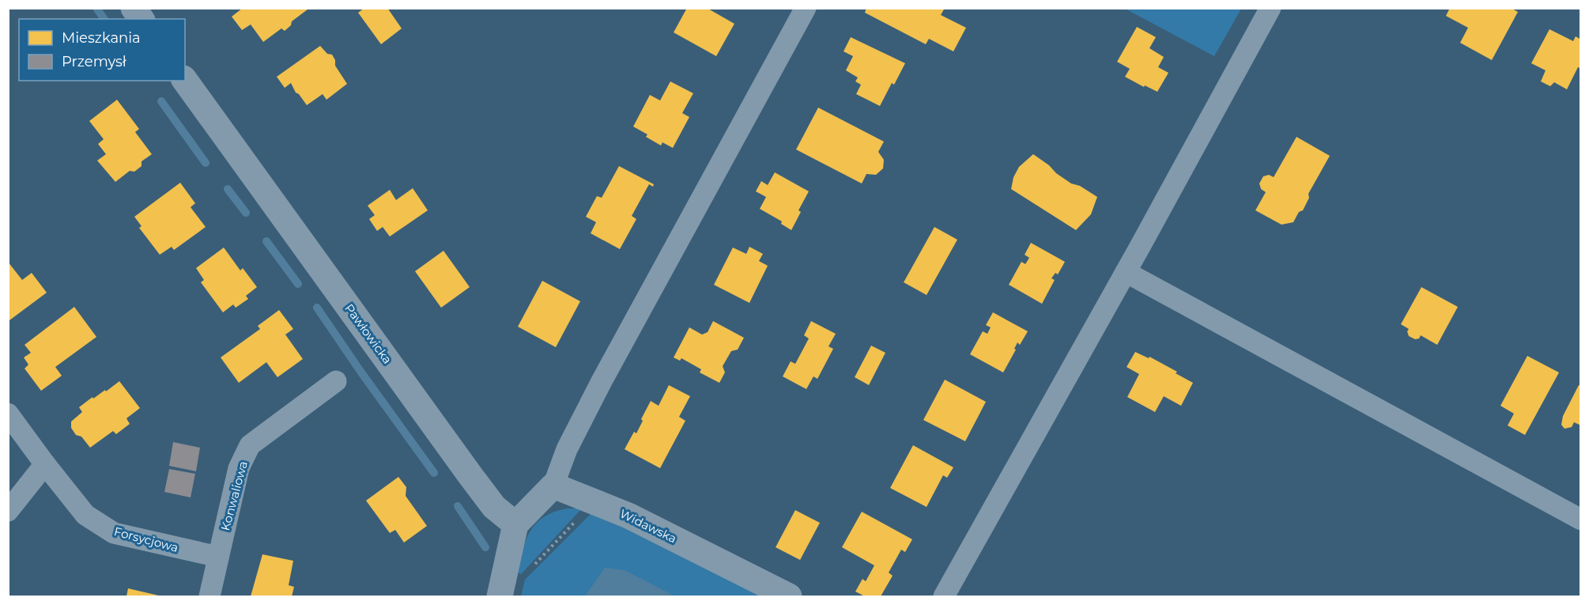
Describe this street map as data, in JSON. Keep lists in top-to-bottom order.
{
  "streets": {
    "street": [
      "Pawłowicka",
      "Konwaliowa",
      "Widawska",
      "Forsycjowa"
    ]
  },
  "crossings": [
    ["Konwaliowa", "Forsycjowa"]
  ],
  "legend": ["Mieszkania", "Przemysł"]
}
